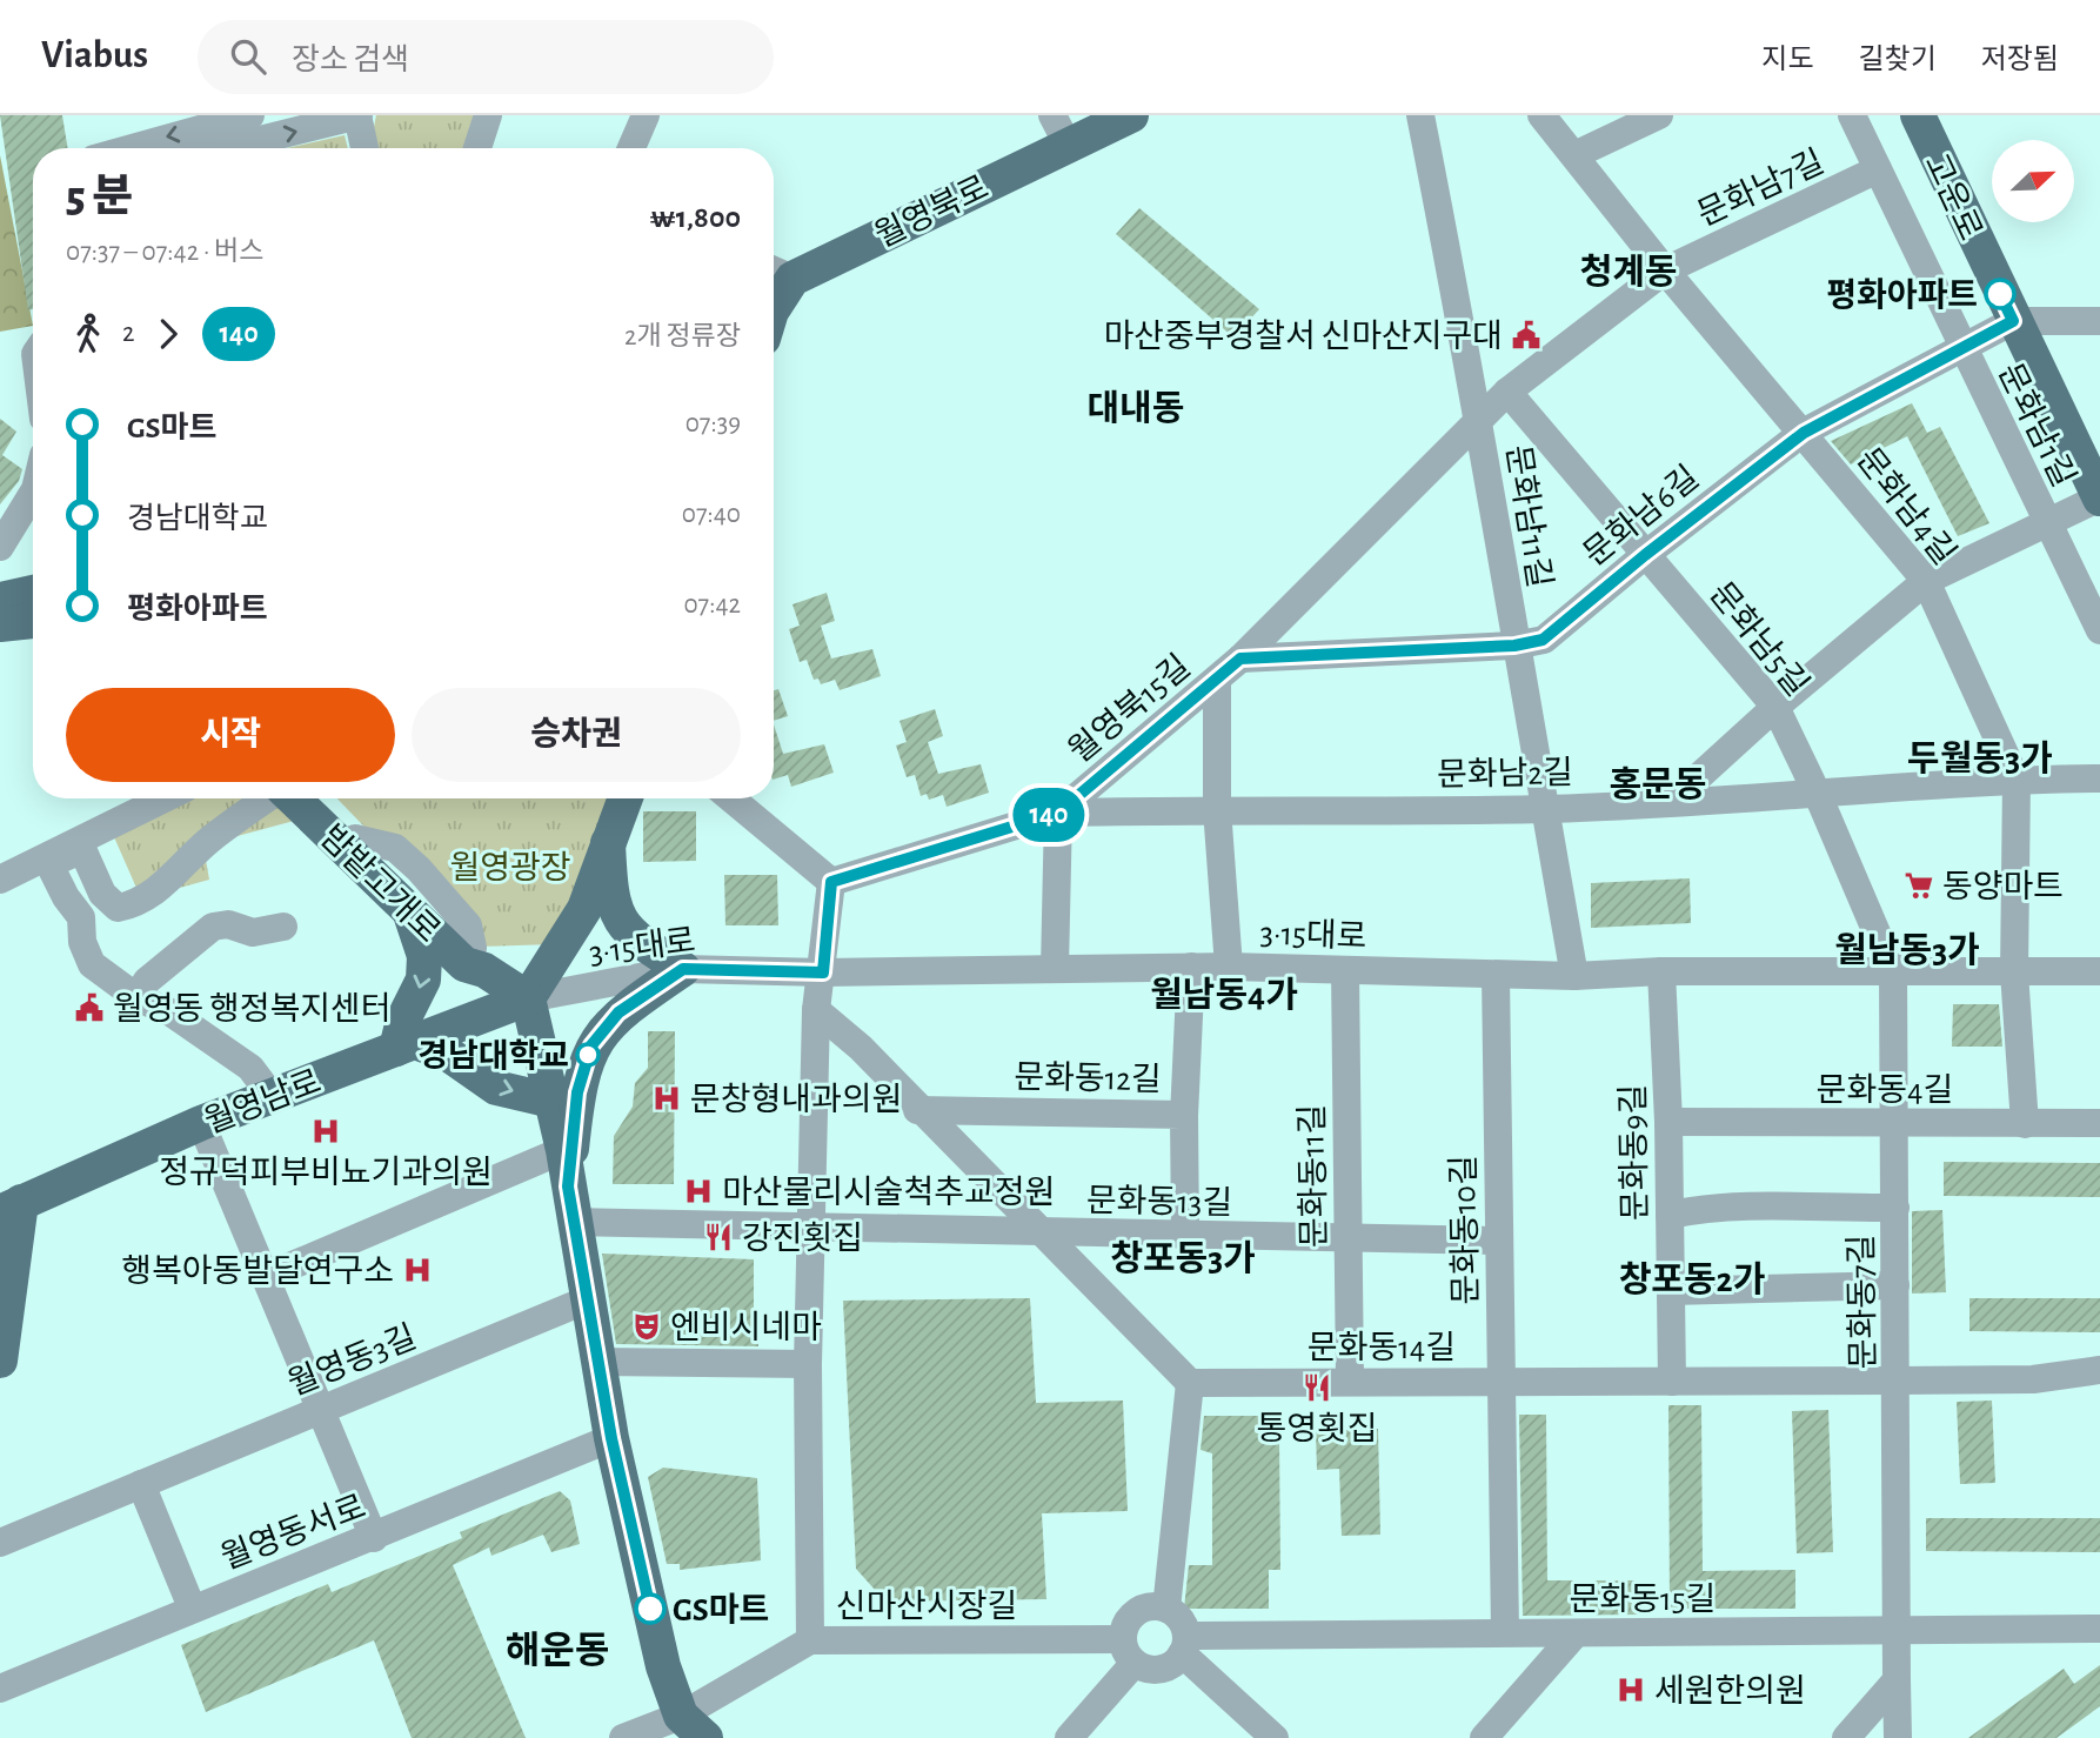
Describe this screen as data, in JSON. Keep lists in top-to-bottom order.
{
  "streets": {
    "main road": [
      "고운로",
      "월영북로",
      "밤밭고개로",
      "월영남로"
    ],
    "street": [
      "문화남7길",
      "문화남1길",
      "문화남4길",
      "문화남6길",
      "문화남11길",
      "문화남5길",
      "월영북15길",
      "문화남2길",
      "3·15대로",
      "문화동12길",
      "문화동4길",
      "문화동9길",
      "문화동11길",
      "문화동13길",
      "문화동10길",
      "문화동7길",
      "문화동14길",
      "월영동3길",
      "월영동서로",
      "문화동15길",
      "신마산시장길"
    ]
  },
  "crossings": [
    ["문화남7길", "문화남1길"],
    ["문화남7길", "문화남4길"],
    ["문화남7길", "문화남11길"],
    ["문화남7길", "문화남5길"],
    ["문화남7길", "월영북15길"],
    ["고운로", "문화남6길"],
    ["문화남1길", "문화남6길"],
    ["문화남4길", "문화남6길"],
    ["문화남4길", "문화남2길"],
    ["문화남4길", "3·15대로"],
    ["문화남4길", "문화동4길"],
    ["문화남6길", "문화남11길"],
    ["문화남6길", "문화남5길"],
    ["문화남6길", "월영북15길"],
    ["문화남11길", "월영북15길"],
    ["문화남11길", "문화남2길"],
    ["문화남11길", "3·15대로"],
    ["문화남5길", "문화남2길"],
    ["문화남5길", "3·15대로"],
    ["문화남5길", "문화동7길"],
    ["월영북15길", "문화남2길"],
    ["월영북15길", "신마산시장길"],
    ["밤밭고개로", "3·15대로"],
    ["밤밭고개로", "월영남로"],
    ["3·15대로", "월영남로"],
    ["3·15대로", "문화동9길"],
    ["3·15대로", "문화동11길"],
    ["3·15대로", "문화동10길"],
    ["3·15대로", "문화동7길"],
    ["3·15대로", "신마산시장길"],
    ["문화동12길", "문화동13길"],
    ["문화동4길", "문화동9길"],
    ["문화동4길", "문화동7길"],
    ["문화동9길", "문화동14길"],
    ["문화동11길", "문화동13길"],
    ["문화동11길", "문화동14길"],
    ["문화동13길", "문화동10길"],
    ["문화동13길", "신마산시장길"],
    ["문화동10길", "문화동14길"],
    ["문화동10길", "문화동15길"],
    ["문화동7길", "문화동14길"],
    ["문화동7길", "문화동15길"],
    ["문화동15길", "신마산시장길"]
  ],
  "districts": [
    "청계동",
    "대내동",
    "두월동3가",
    "홍문동",
    "월남동3가",
    "월남동4가",
    "창포동3가",
    "창포동2가",
    "해운동"
  ],
  "parks": ["월영광장"],
  "places": {
    "other": ["평화아파트", "경남대학교", "GS마트"],
    "public building": ["마산중부경찰서 신마산지구대", "월영동 행정복지센터"],
    "supermarket": ["동양마트"],
    "hospital": [
      "문창형내과의원",
      "정규덕피부비뇨기과의원",
      "마산물리시술척추교정원",
      "행복아동발달연구소",
      "세원한의원"
    ],
    "restaurant": ["강진횟집", "통영횟집"],
    "theatre": ["엔비시네마"]
  },
  "lines": ["bus line 140"],
  "north": "top right",
  "page": {
    "header": "Viabus",
    "search": "장소 검색",
    "nav": ["지도", "길찾기", "저장됨"],
    "on_map": "140",
    "heading": ["5 분", "07:37 – 07:42 · 버스", "₩1,800"],
    "legs": ["2", "140", "2개 정류장"],
    "list": [
      {
        "name": "GS마트",
        "value": "07:39"
      },
      {
        "name": "경남대학교",
        "value": "07:40"
      },
      {
        "name": "평화아파트",
        "value": "07:42"
      }
    ],
    "buttons": ["시작", "승차권"]
  }
}
